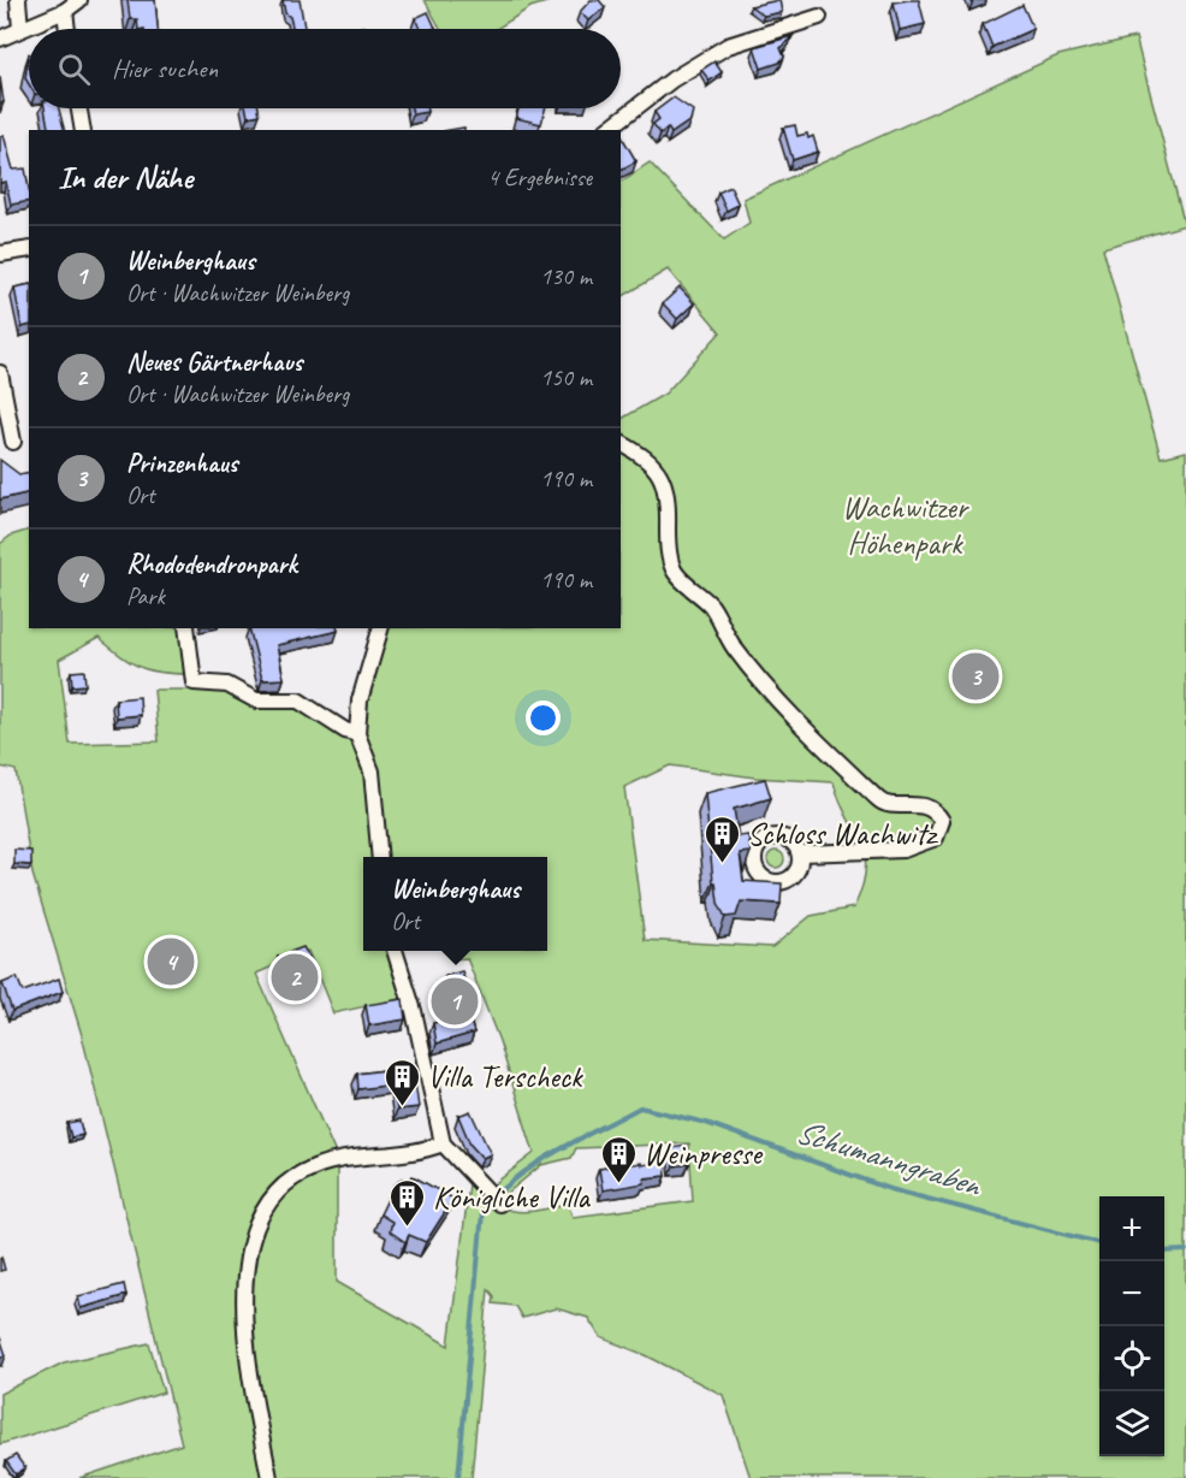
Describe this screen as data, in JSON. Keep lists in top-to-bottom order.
{
  "water": ["Schumanngraben"],
  "parks": ["Wachwitzer Höhenpark"],
  "places": {
    "building": [
      "Schloss Wachwitz",
      "Villa Terscheck",
      "Weinpresse",
      "Königliche Villa"
    ]
  },
  "page": {
    "search": "Hier suchen",
    "heading": ["In der Nähe", "4 Ergebnisse"],
    "list": [
      {
        "mark": "1",
        "name": "Weinberghaus",
        "note": "Ort · Wachwitzer Weinberg",
        "value": "130 m"
      },
      {
        "mark": "2",
        "name": "Neues Gärtnerhaus",
        "note": "Ort · Wachwitzer Weinberg",
        "value": "150 m"
      },
      {
        "mark": "3",
        "name": "Prinzenhaus",
        "note": "Ort",
        "value": "190 m"
      },
      {
        "mark": "4",
        "name": "Rhododendronpark",
        "note": "Park",
        "value": "190 m"
      }
    ],
    "pins": [
      "3",
      "4",
      "2",
      "1"
    ],
    "popup": ["Weinberghaus", "Ort"],
    "map_buttons": ["+", "−"]
  }
}
